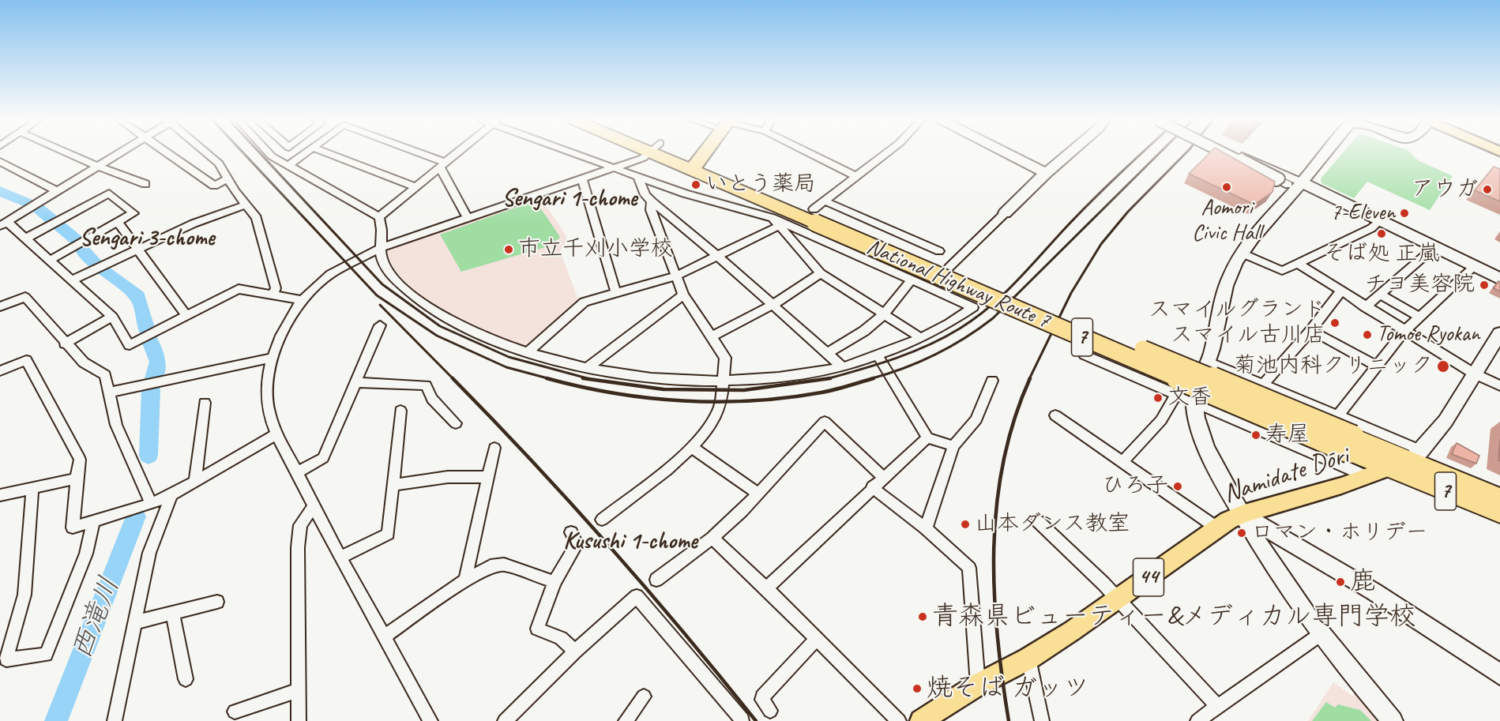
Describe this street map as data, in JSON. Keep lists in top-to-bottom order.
{
  "streets": {
    "highway": ["National Highway Route 7", "7"],
    "main road": ["Namidate Dōri", "44"]
  },
  "crossings": [
    ["National Highway Route 7", "Namidate Dōri"]
  ],
  "districts": ["Sengari 1-chome", "Sengari 3-chome", "Kusushi 1-chome"],
  "water": ["西滝川"],
  "places": [
    "いとう薬局",
    "Aomori Civic Hall",
    "アウガ",
    "7-Eleven",
    "そば処 正嵐",
    "市立千刈小学校",
    "チヨ美容院",
    "スマイルグランド スマイル古川店",
    "Tomoe Ryokan",
    "菊池内科クリニック",
    "文香",
    "寿屋",
    "ひろ子",
    "山本ダンス教室",
    "ロマン・ホリデー",
    "鹿",
    "青森県ビューティー&メディカル専門学校",
    "焼そば ガッツ"
  ]
}
